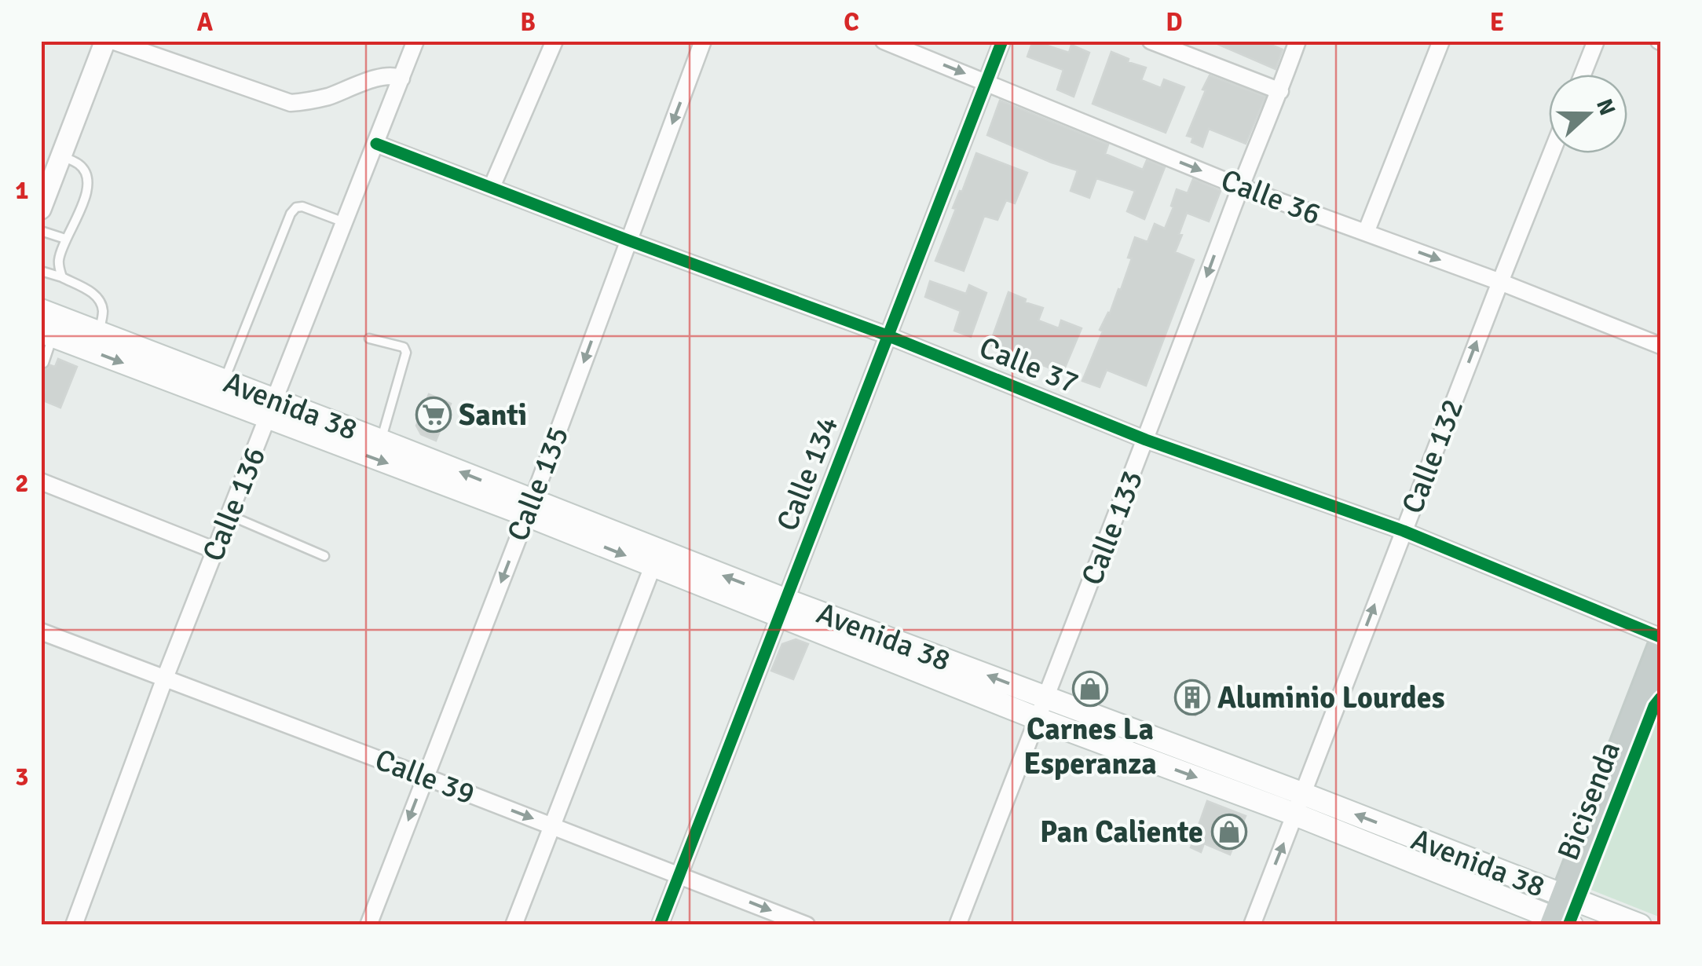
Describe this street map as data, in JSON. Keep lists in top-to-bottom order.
{
  "streets": {
    "main road": ["Avenida 38"],
    "street": [
      "Calle 36",
      "Calle 37",
      "Calle 132",
      "Calle 134",
      "Calle 135",
      "Calle 136",
      "Calle 133",
      "Calle 39"
    ],
    "cycle path": ["Bicisenda"]
  },
  "crossings": [
    ["Calle 36", "Calle 132"],
    ["Calle 36", "Calle 134"],
    ["Calle 36", "Calle 133"],
    ["Calle 37", "Calle 132"],
    ["Calle 37", "Calle 134"],
    ["Calle 37", "Calle 135"],
    ["Calle 37", "Calle 136"],
    ["Calle 37", "Calle 133"],
    ["Avenida 38", "Calle 132"],
    ["Avenida 38", "Calle 134"],
    ["Avenida 38", "Calle 135"],
    ["Avenida 38", "Calle 136"],
    ["Avenida 38", "Calle 133"],
    ["Calle 134", "Calle 39"],
    ["Calle 135", "Calle 39"],
    ["Calle 136", "Calle 39"]
  ],
  "one_way": ["Calle 36", "Calle 132"],
  "places": {
    "supermarket": ["Santi"],
    "shop": ["Carnes La Esperanza", "Pan Caliente"],
    "building": ["Aluminio Lourdes"]
  },
  "north": "right",
  "grid": {
    "columns": [
      "A",
      "B",
      "C",
      "D",
      "E"
    ],
    "rows": ["1", "2", "3"]
  }
}
